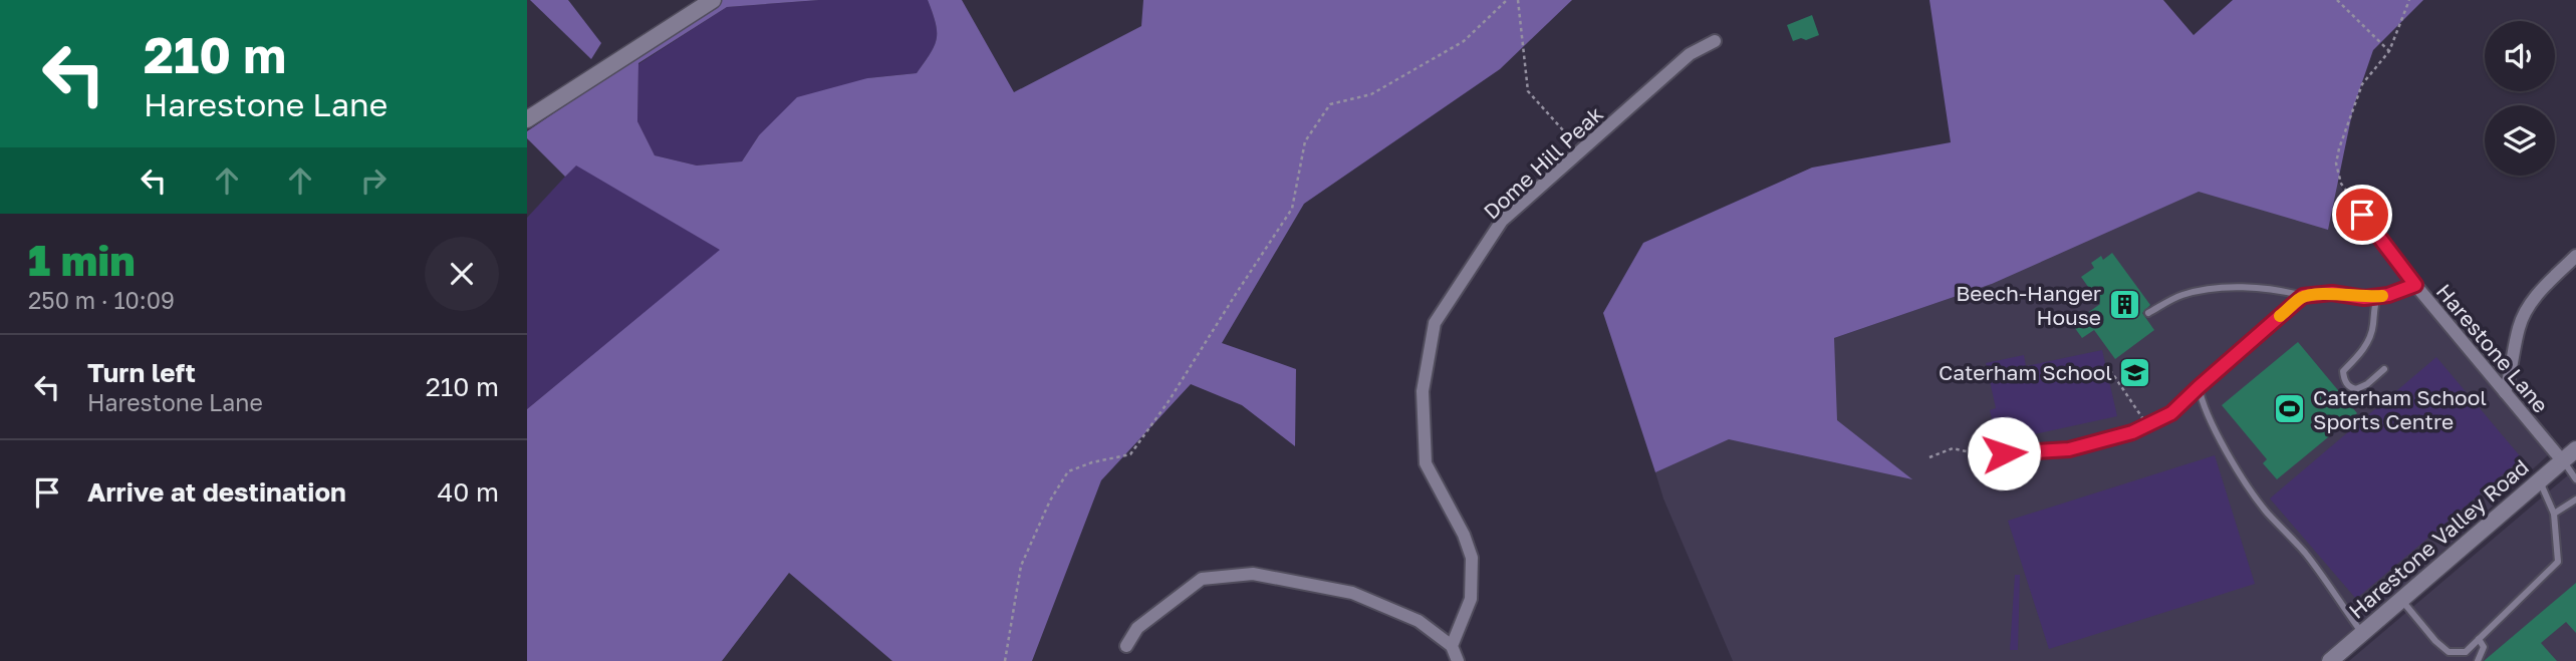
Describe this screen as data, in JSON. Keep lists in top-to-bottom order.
{
  "streets": {
    "street": ["Dome Hill Peak", "Harestone Lane", "Harestone Valley Road"]
  },
  "crossings": [
    ["Harestone Lane", "Harestone Valley Road"]
  ],
  "places": {
    "building": ["Beech-Hanger House"],
    "school or university": ["Caterham School"],
    "sports": ["Caterham School Sports Centre"]
  },
  "page": {
    "turn": ["210 m", "Harestone Lane"],
    "heading": ["1 min", "250 m · 10:09"],
    "list": [
      {
        "name": "Turn left",
        "note": "Harestone Lane",
        "value": "210 m"
      },
      {
        "name": "Arrive at destination",
        "value": "40 m"
      }
    ]
  }
}
